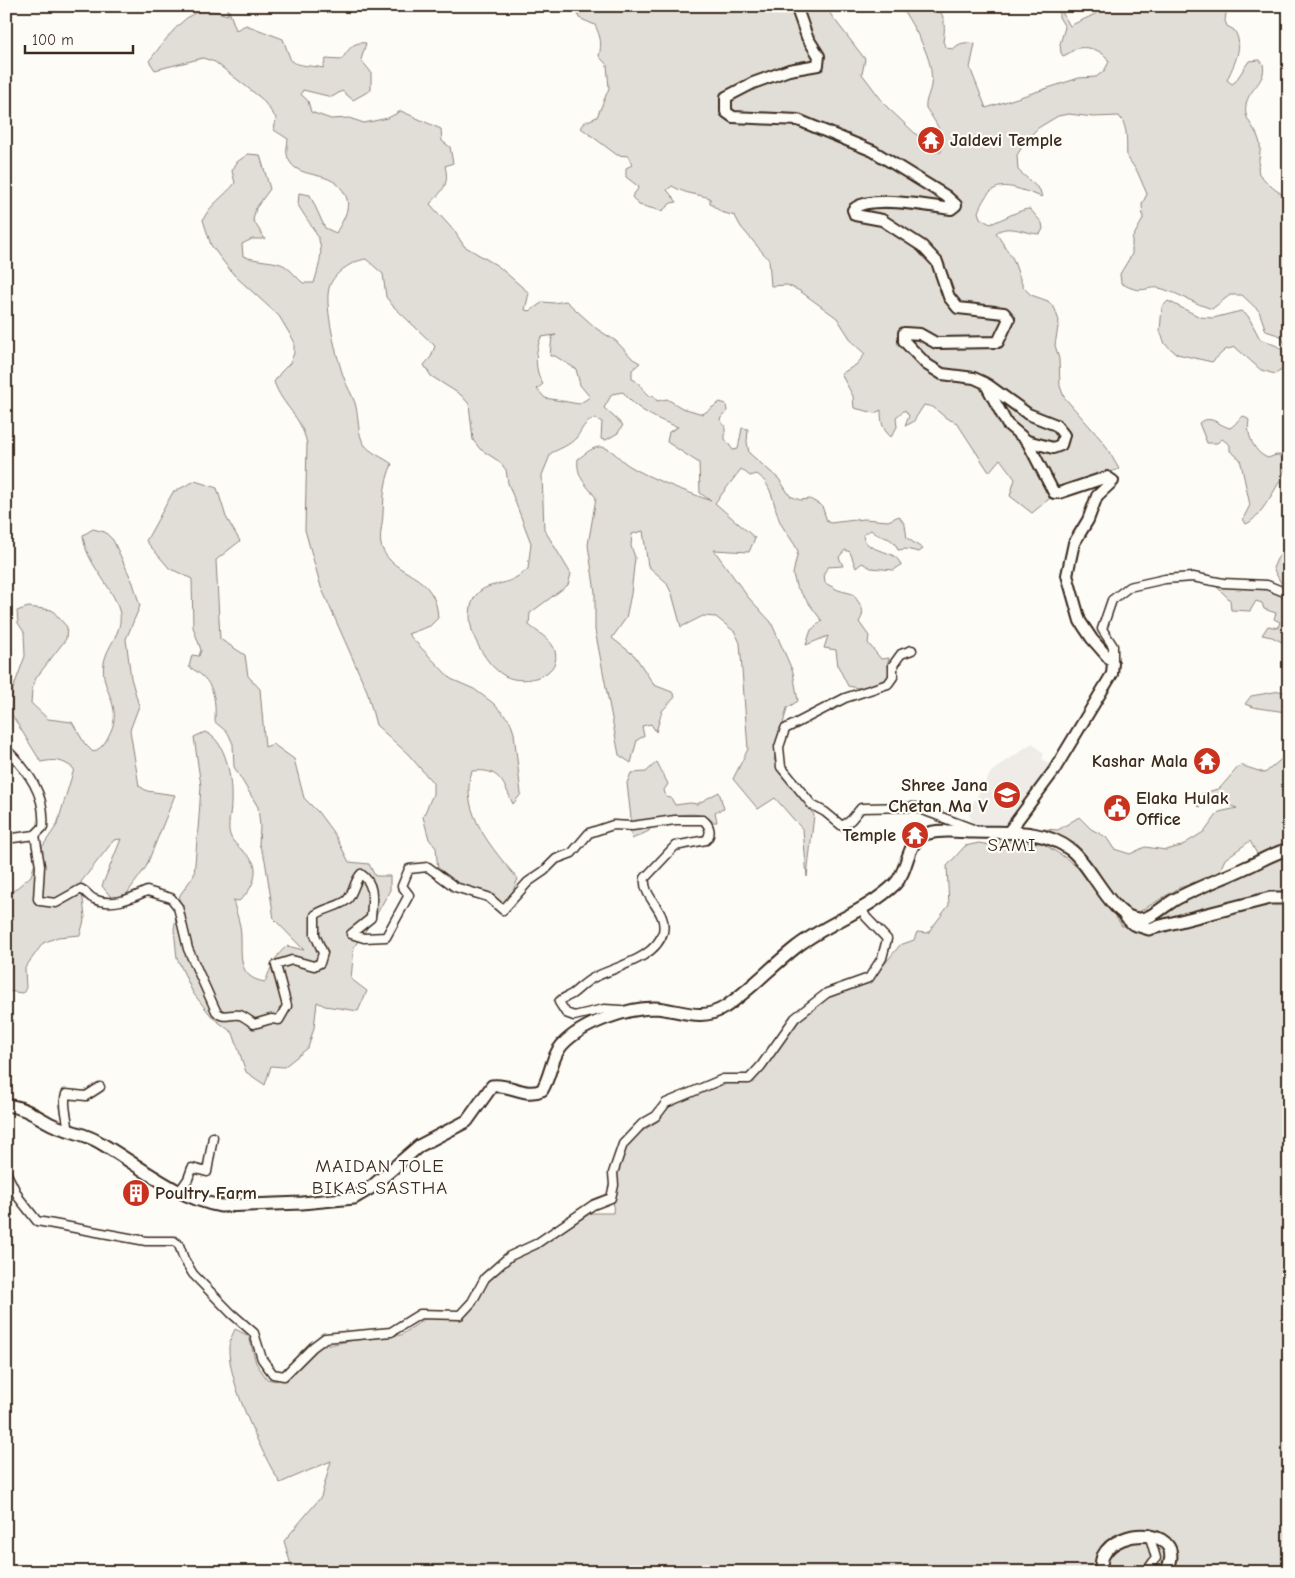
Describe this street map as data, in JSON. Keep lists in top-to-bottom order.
{
  "districts": ["SAMI", "MAIDAN TOLE BIKAS SASTHA"],
  "places": {
    "temple": ["Jaldevi Temple", "Kashar Mala", "Temple"],
    "school or university": ["Shree Jana Chetan Ma V"],
    "public building": ["Elaka Hulak Office"],
    "building": ["Poultry Farm"]
  },
  "scale_bar": "100 m"
}
